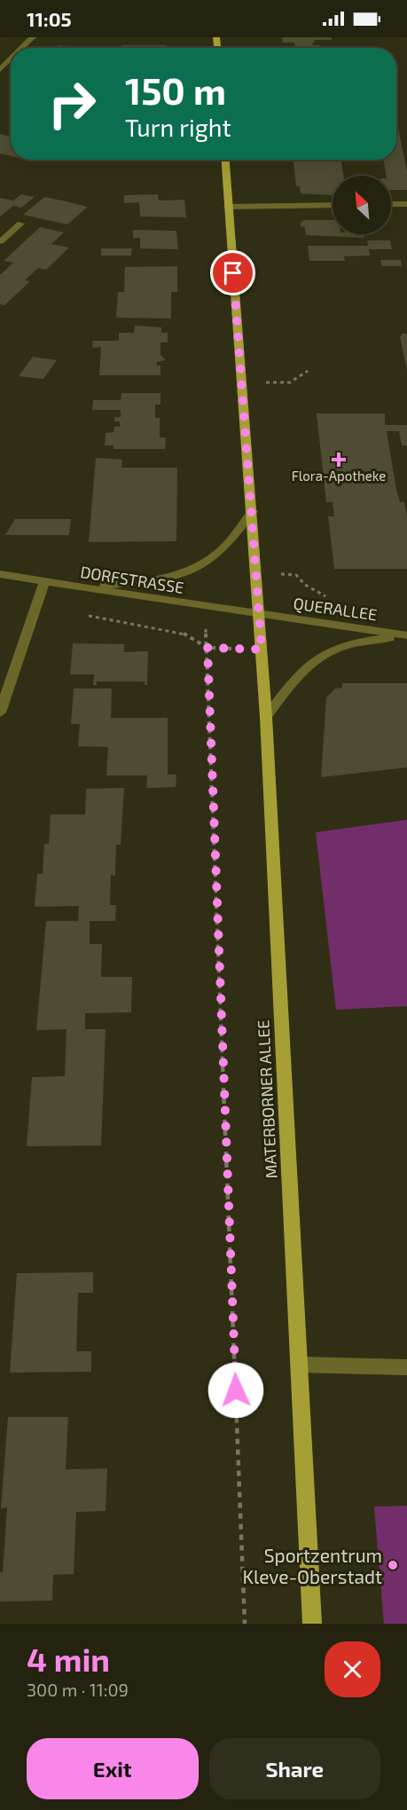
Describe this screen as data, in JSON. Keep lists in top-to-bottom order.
{
  "streets": {
    "main road": ["MATERBORNER ALLEE"],
    "street": ["DORFSTRASSE", "QUERALLEE"]
  },
  "crossings": [
    ["DORFSTRASSE", "QUERALLEE"],
    ["DORFSTRASSE", "MATERBORNER ALLEE"],
    ["QUERALLEE", "MATERBORNER ALLEE"]
  ],
  "places": {
    "health": ["Flora-Apotheke"],
    "other": ["Sportzentrum Kleve-Oberstadt"]
  },
  "north": "top left",
  "page": {
    "status": "11:05",
    "turn": ["150 m", "Turn right"],
    "heading": ["4 min", "300 m · 11:09"],
    "buttons": ["Exit", "Share"]
  }
}
